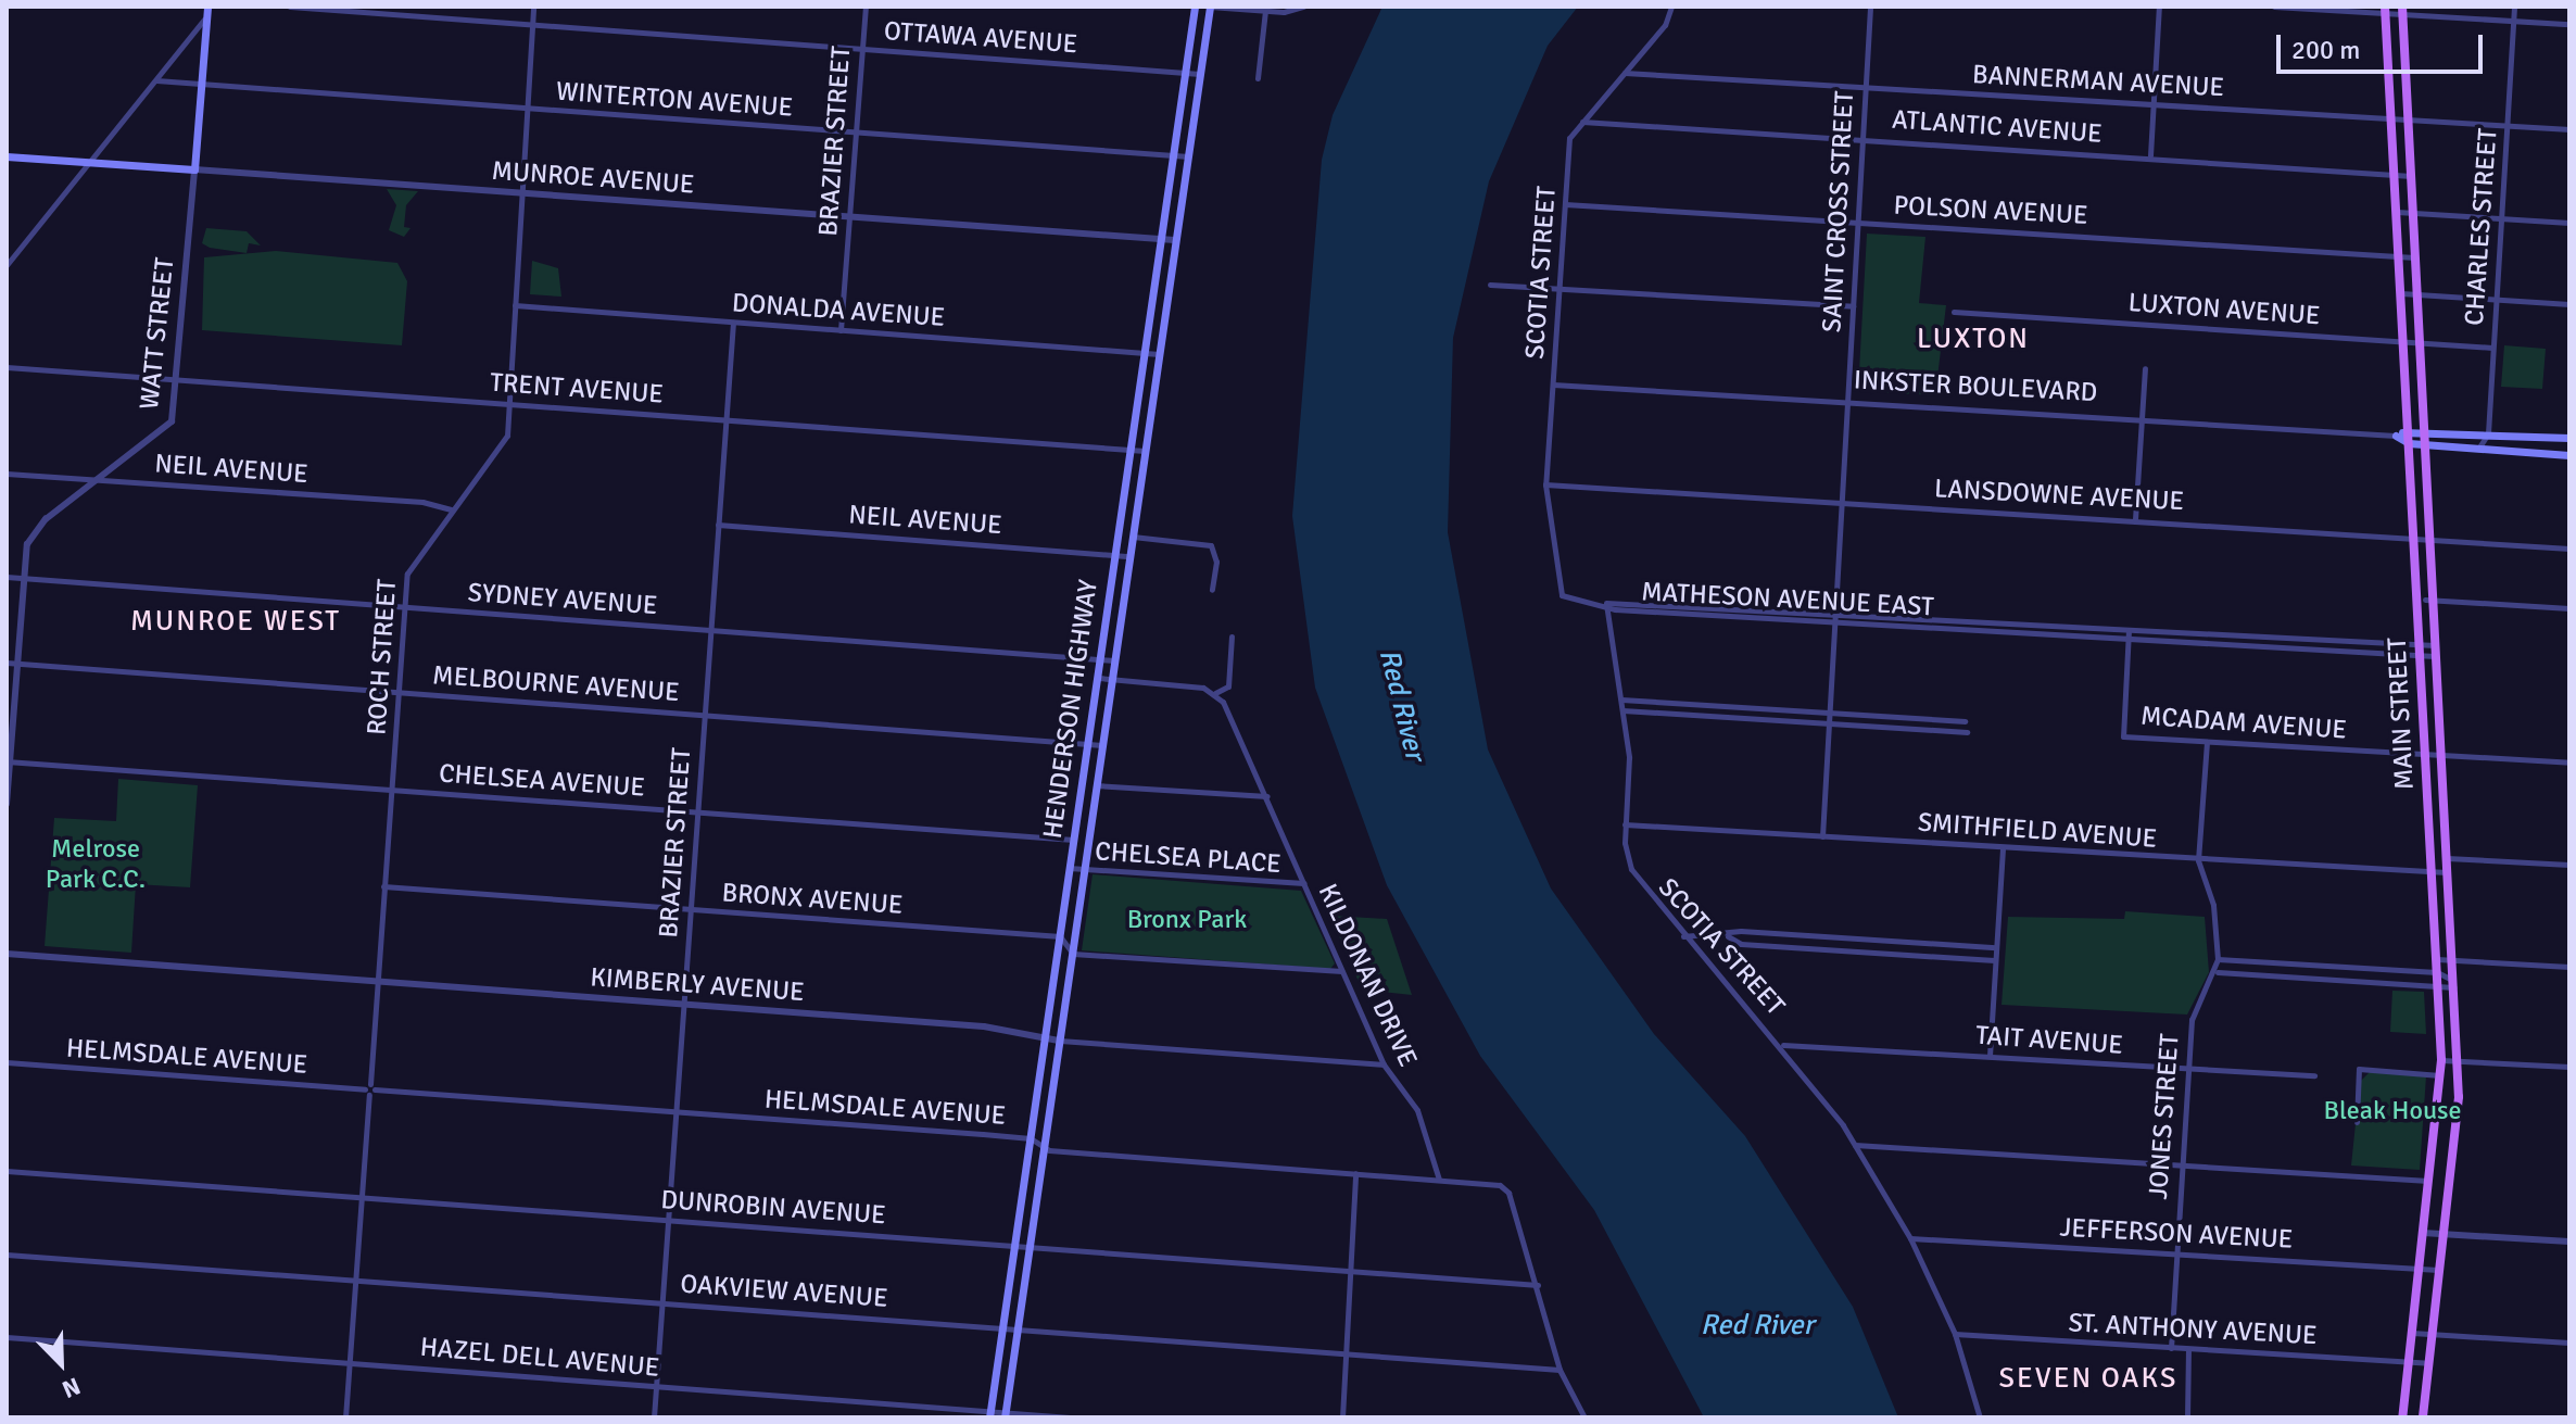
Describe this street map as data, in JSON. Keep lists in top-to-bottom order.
{
  "streets": {
    "main road": [
      "MUNROE AVENUE",
      "WATT STREET",
      "INKSTER BOULEVARD",
      "HENDERSON HIGHWAY",
      "MAIN STREET"
    ],
    "street": [
      "OTTAWA AVENUE",
      "BANNERMAN AVENUE",
      "WINTERTON AVENUE",
      "ATLANTIC AVENUE",
      "BRAZIER STREET",
      "POLSON AVENUE",
      "SAINT CROSS STREET",
      "CHARLES STREET",
      "SCOTIA STREET",
      "LUXTON AVENUE",
      "DONALDA AVENUE",
      "TRENT AVENUE",
      "NEIL AVENUE",
      "LANSDOWNE AVENUE",
      "SYDNEY AVENUE",
      "MATHESON AVENUE EAST",
      "ROCH STREET",
      "MELBOURNE AVENUE",
      "MCADAM AVENUE",
      "CHELSEA AVENUE",
      "SMITHFIELD AVENUE",
      "CHELSEA PLACE",
      "BRONX AVENUE",
      "KILDONAN DRIVE",
      "KIMBERLY AVENUE",
      "TAIT AVENUE",
      "HELMSDALE AVENUE",
      "JONES STREET",
      "DUNROBIN AVENUE",
      "JEFFERSON AVENUE",
      "OAKVIEW AVENUE",
      "ST. ANTHONY AVENUE",
      "HAZEL DELL AVENUE"
    ]
  },
  "crossings": [
    ["OTTAWA AVENUE", "BRAZIER STREET"],
    ["OTTAWA AVENUE", "ROCH STREET"],
    ["OTTAWA AVENUE", "HENDERSON HIGHWAY"],
    ["BANNERMAN AVENUE", "SAINT CROSS STREET"],
    ["BANNERMAN AVENUE", "CHARLES STREET"],
    ["BANNERMAN AVENUE", "SCOTIA STREET"],
    ["BANNERMAN AVENUE", "MAIN STREET"],
    ["WINTERTON AVENUE", "BRAZIER STREET"],
    ["WINTERTON AVENUE", "WATT STREET"],
    ["WINTERTON AVENUE", "ROCH STREET"],
    ["WINTERTON AVENUE", "HENDERSON HIGHWAY"],
    ["ATLANTIC AVENUE", "SAINT CROSS STREET"],
    ["ATLANTIC AVENUE", "SCOTIA STREET"],
    ["ATLANTIC AVENUE", "MAIN STREET"],
    ["BRAZIER STREET", "MUNROE AVENUE"],
    ["BRAZIER STREET", "DONALDA AVENUE"],
    ["BRAZIER STREET", "TRENT AVENUE"],
    ["BRAZIER STREET", "NEIL AVENUE"],
    ["BRAZIER STREET", "SYDNEY AVENUE"],
    ["BRAZIER STREET", "MELBOURNE AVENUE"],
    ["BRAZIER STREET", "CHELSEA AVENUE"],
    ["BRAZIER STREET", "BRONX AVENUE"],
    ["BRAZIER STREET", "KIMBERLY AVENUE"],
    ["BRAZIER STREET", "HELMSDALE AVENUE"],
    ["BRAZIER STREET", "DUNROBIN AVENUE"],
    ["BRAZIER STREET", "OAKVIEW AVENUE"],
    ["BRAZIER STREET", "HAZEL DELL AVENUE"],
    ["MUNROE AVENUE", "WATT STREET"],
    ["MUNROE AVENUE", "ROCH STREET"],
    ["MUNROE AVENUE", "HENDERSON HIGHWAY"],
    ["POLSON AVENUE", "SAINT CROSS STREET"],
    ["POLSON AVENUE", "SCOTIA STREET"],
    ["POLSON AVENUE", "MAIN STREET"],
    ["SAINT CROSS STREET", "INKSTER BOULEVARD"],
    ["SAINT CROSS STREET", "LANSDOWNE AVENUE"],
    ["SAINT CROSS STREET", "MATHESON AVENUE EAST"],
    ["SAINT CROSS STREET", "SMITHFIELD AVENUE"],
    ["CHARLES STREET", "LUXTON AVENUE"],
    ["CHARLES STREET", "INKSTER BOULEVARD"],
    ["SCOTIA STREET", "INKSTER BOULEVARD"],
    ["SCOTIA STREET", "LANSDOWNE AVENUE"],
    ["SCOTIA STREET", "MATHESON AVENUE EAST"],
    ["SCOTIA STREET", "SMITHFIELD AVENUE"],
    ["SCOTIA STREET", "TAIT AVENUE"],
    ["SCOTIA STREET", "JEFFERSON AVENUE"],
    ["SCOTIA STREET", "ST. ANTHONY AVENUE"],
    ["LUXTON AVENUE", "MAIN STREET"],
    ["DONALDA AVENUE", "ROCH STREET"],
    ["DONALDA AVENUE", "HENDERSON HIGHWAY"],
    ["WATT STREET", "TRENT AVENUE"],
    ["WATT STREET", "NEIL AVENUE"],
    ["WATT STREET", "SYDNEY AVENUE"],
    ["WATT STREET", "MELBOURNE AVENUE"],
    ["WATT STREET", "CHELSEA AVENUE"],
    ["INKSTER BOULEVARD", "MAIN STREET"],
    ["TRENT AVENUE", "ROCH STREET"],
    ["TRENT AVENUE", "HENDERSON HIGHWAY"],
    ["NEIL AVENUE", "ROCH STREET"],
    ["NEIL AVENUE", "HENDERSON HIGHWAY"],
    ["LANSDOWNE AVENUE", "MAIN STREET"],
    ["SYDNEY AVENUE", "ROCH STREET"],
    ["SYDNEY AVENUE", "HENDERSON HIGHWAY"],
    ["MATHESON AVENUE EAST", "MAIN STREET"],
    ["MATHESON AVENUE EAST", "MCADAM AVENUE"],
    ["ROCH STREET", "MELBOURNE AVENUE"],
    ["ROCH STREET", "CHELSEA AVENUE"],
    ["ROCH STREET", "BRONX AVENUE"],
    ["ROCH STREET", "KIMBERLY AVENUE"],
    ["ROCH STREET", "HELMSDALE AVENUE"],
    ["ROCH STREET", "DUNROBIN AVENUE"],
    ["ROCH STREET", "OAKVIEW AVENUE"],
    ["ROCH STREET", "HAZEL DELL AVENUE"],
    ["MELBOURNE AVENUE", "HENDERSON HIGHWAY"],
    ["HENDERSON HIGHWAY", "CHELSEA AVENUE"],
    ["HENDERSON HIGHWAY", "CHELSEA PLACE"],
    ["HENDERSON HIGHWAY", "BRONX AVENUE"],
    ["HENDERSON HIGHWAY", "KIMBERLY AVENUE"],
    ["HENDERSON HIGHWAY", "HELMSDALE AVENUE"],
    ["HENDERSON HIGHWAY", "DUNROBIN AVENUE"],
    ["HENDERSON HIGHWAY", "OAKVIEW AVENUE"],
    ["HENDERSON HIGHWAY", "HAZEL DELL AVENUE"],
    ["MAIN STREET", "MCADAM AVENUE"],
    ["MAIN STREET", "SMITHFIELD AVENUE"],
    ["MAIN STREET", "JEFFERSON AVENUE"],
    ["MAIN STREET", "ST. ANTHONY AVENUE"],
    ["MCADAM AVENUE", "JONES STREET"],
    ["SMITHFIELD AVENUE", "JONES STREET"],
    ["CHELSEA PLACE", "KILDONAN DRIVE"],
    ["KILDONAN DRIVE", "KIMBERLY AVENUE"],
    ["TAIT AVENUE", "JONES STREET"],
    ["JONES STREET", "JEFFERSON AVENUE"],
    ["JONES STREET", "ST. ANTHONY AVENUE"]
  ],
  "districts": ["LUXTON", "MUNROE WEST", "SEVEN OAKS"],
  "water": ["Red River"],
  "parks": ["Melrose Park C.C.", "Bronx Park", "Bleak House"],
  "scale_bar": "200 m",
  "north": "bottom right"
}
